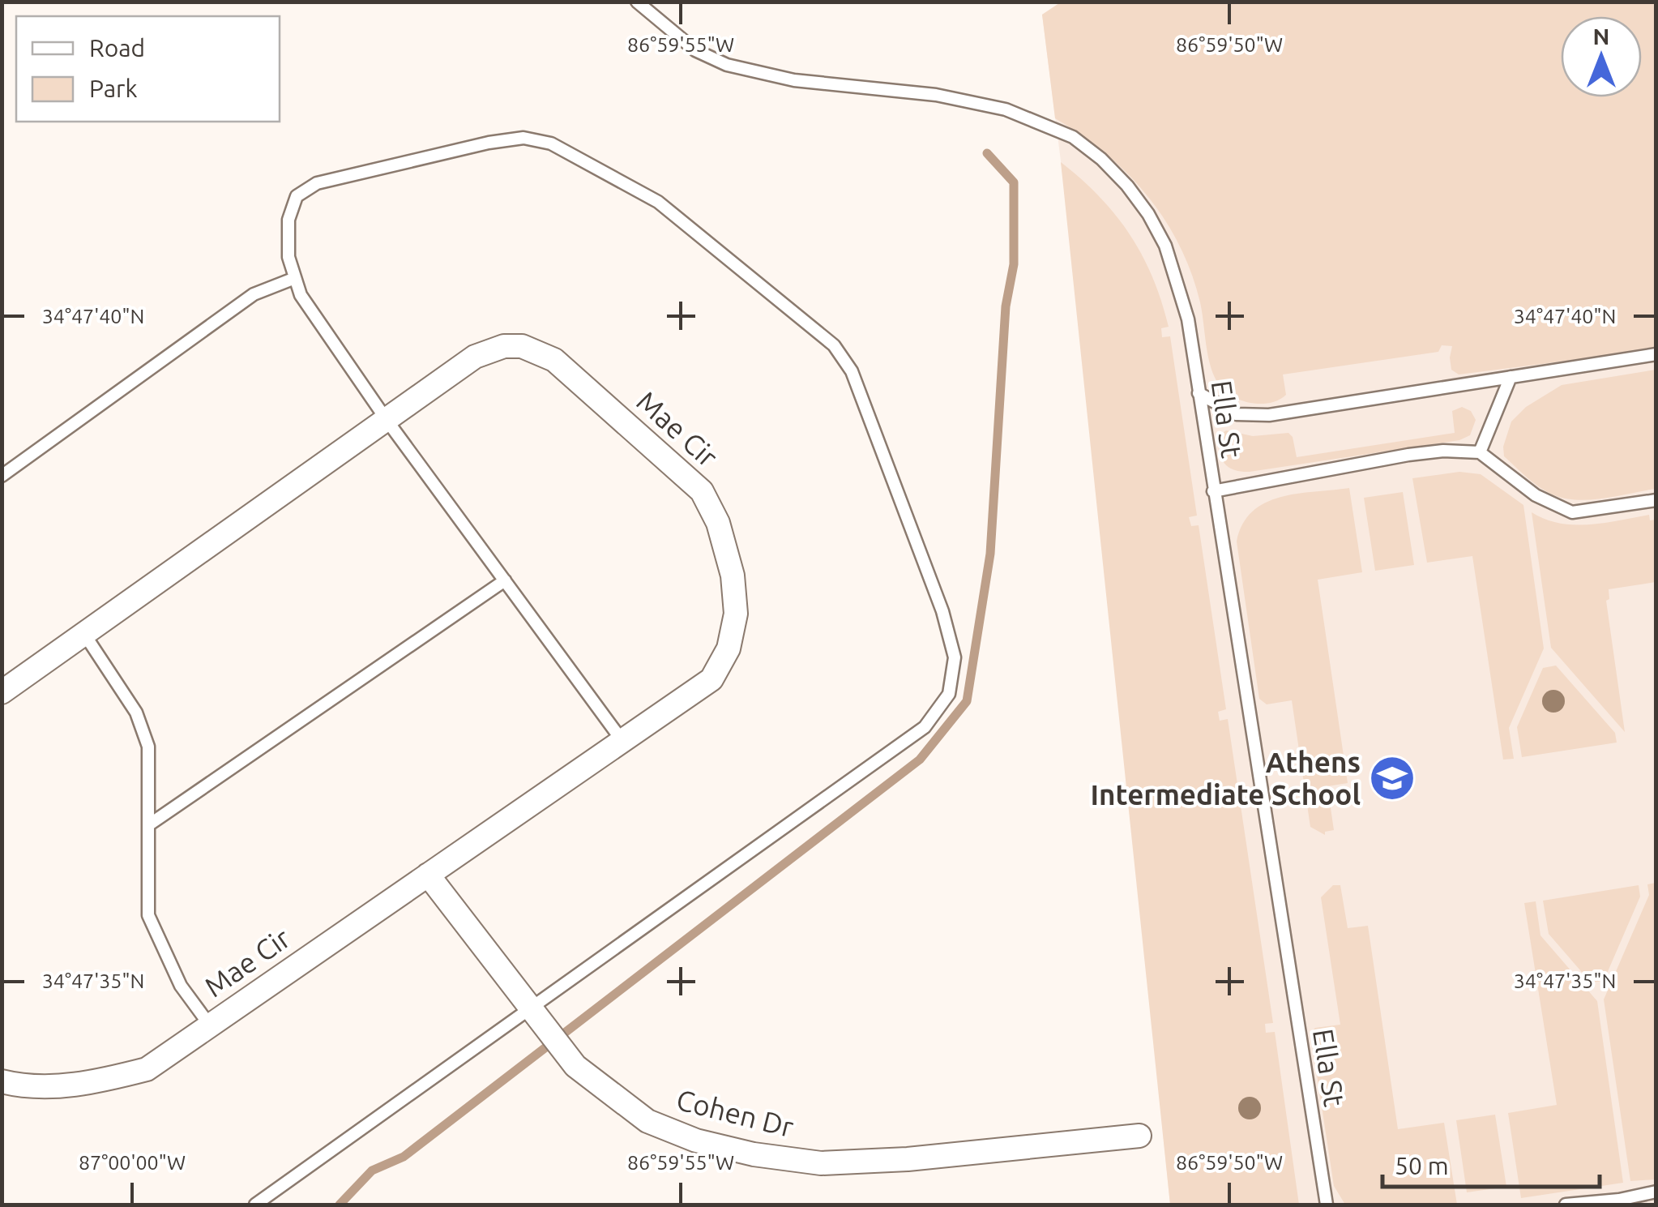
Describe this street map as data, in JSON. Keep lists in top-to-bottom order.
{
  "streets": {
    "street": ["Mae Cir", "Cohen Dr"],
    "lane": ["Ella St"]
  },
  "crossings": [
    ["Mae Cir", "Cohen Dr"]
  ],
  "places": {
    "school or university": ["Athens Intermediate School"]
  },
  "legend": ["Road", "Park"],
  "scale_bar": "50 m",
  "north": "top",
  "coordinates": [
    "86°59'55\"W",
    "86°59'50\"W",
    "34°47'40\"N",
    "34°47'35\"N",
    "87°00'00\"W"
  ]
}
